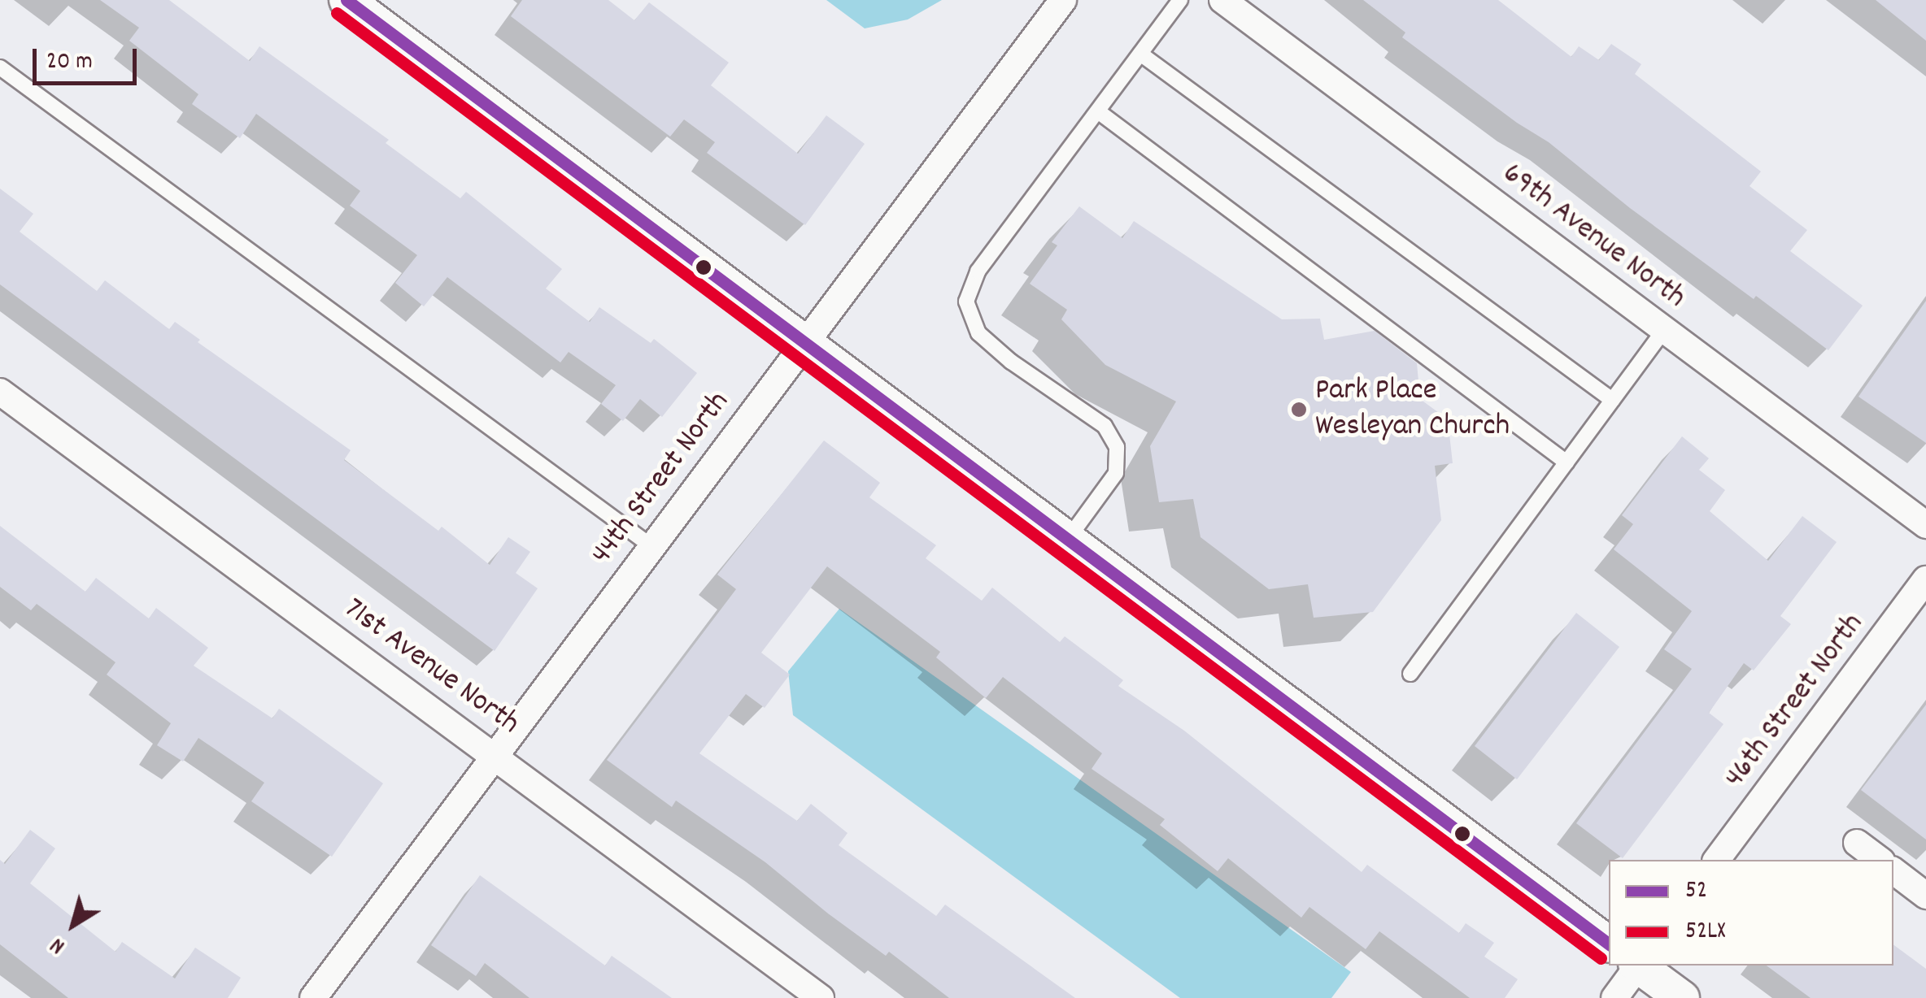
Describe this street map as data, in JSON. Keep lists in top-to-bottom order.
{
  "streets": {
    "street": [
      "69th Avenue North",
      "44th Street North",
      "71st Avenue North",
      "46th Street North"
    ]
  },
  "crossings": [
    ["44th Street North", "71st Avenue North"]
  ],
  "places": ["Park Place Wesleyan Church"],
  "lines": ["transit line 52", "transit line 52LX"],
  "legend": ["52", "52LX"],
  "scale_bar": "20 m",
  "north": "bottom left"
}
